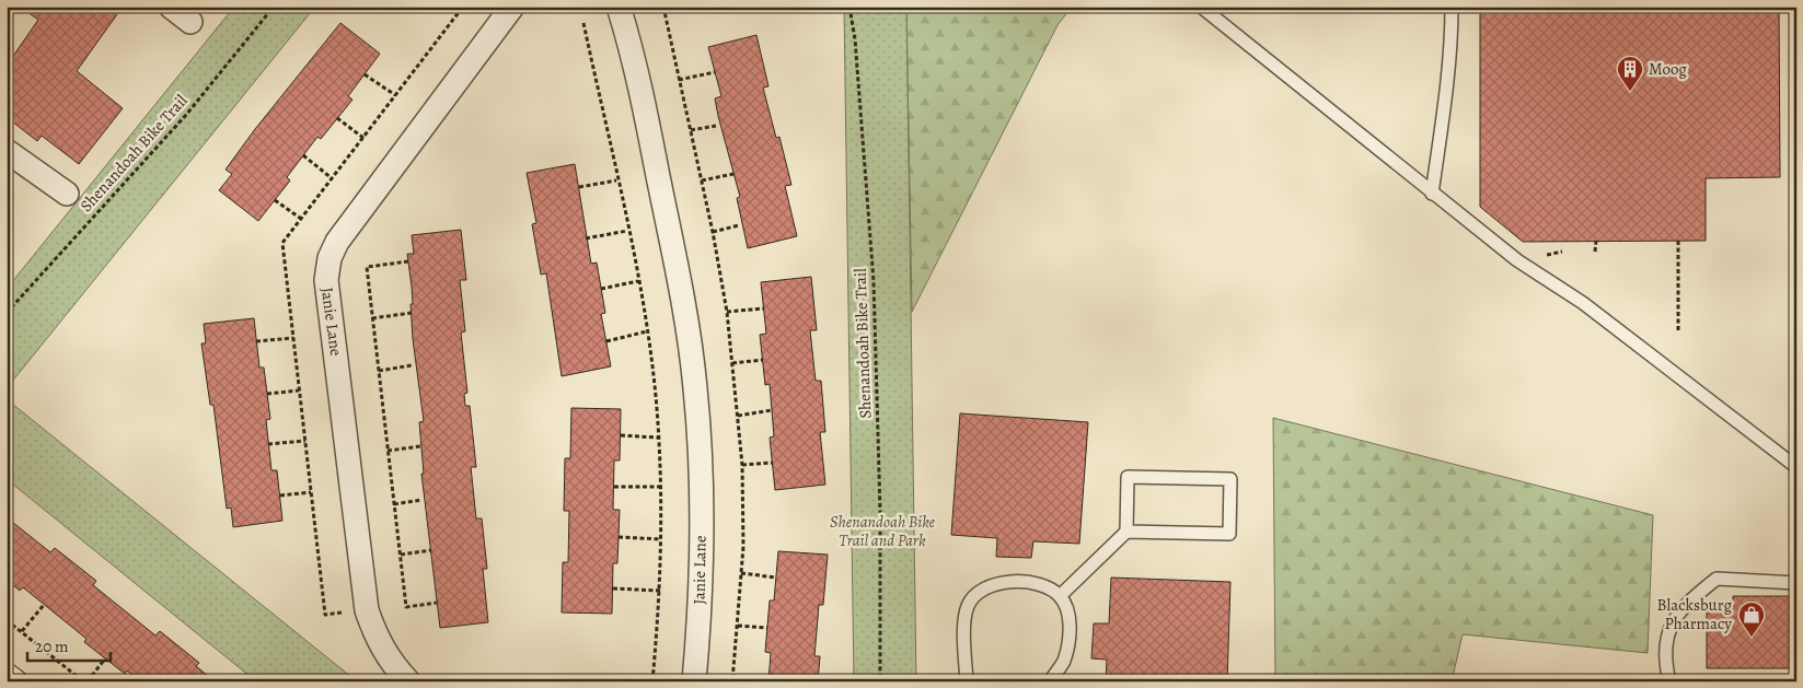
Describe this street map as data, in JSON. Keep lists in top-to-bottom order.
{
  "streets": {
    "street": ["Janie Lane"],
    "path": ["Shenandoah Bike Trail"]
  },
  "parks": ["Shenandoah Bike Trail and Park"],
  "places": {
    "building": ["Moog"],
    "shop": ["Blacksburg Pharmacy"]
  },
  "scale_bar": "20 m"
}
